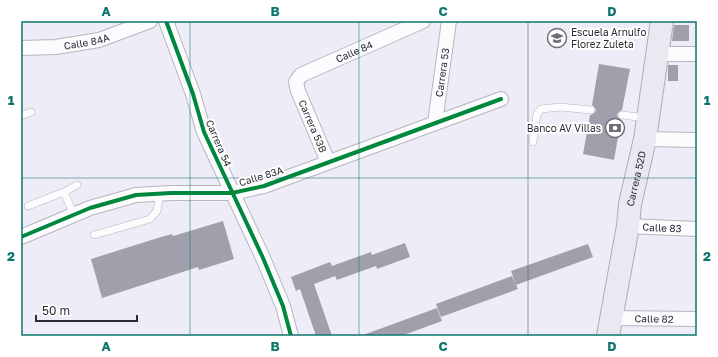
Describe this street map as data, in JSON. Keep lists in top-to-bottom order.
{
  "streets": {
    "main road": ["Carrera 52D"],
    "street": [
      "Calle 84A",
      "Calle 84",
      "Carrera 53",
      "Carrera 53B",
      "Carrera 54",
      "Calle 83A",
      "Calle 83",
      "Calle 82"
    ]
  },
  "crossings": [
    ["Calle 84", "Carrera 53B"],
    ["Carrera 53", "Calle 83A"],
    ["Carrera 53B", "Calle 83A"],
    ["Carrera 54", "Calle 83A"],
    ["Carrera 52D", "Calle 83"],
    ["Carrera 52D", "Calle 82"]
  ],
  "places": {
    "school or university": ["Escuela Arnulfo Florez Zuleta"],
    "bank": ["Banco AV Villas"]
  },
  "scale_bar": "50 m",
  "grid": {
    "columns": [
      "A",
      "B",
      "C",
      "D"
    ],
    "rows": ["1", "2"]
  }
}
